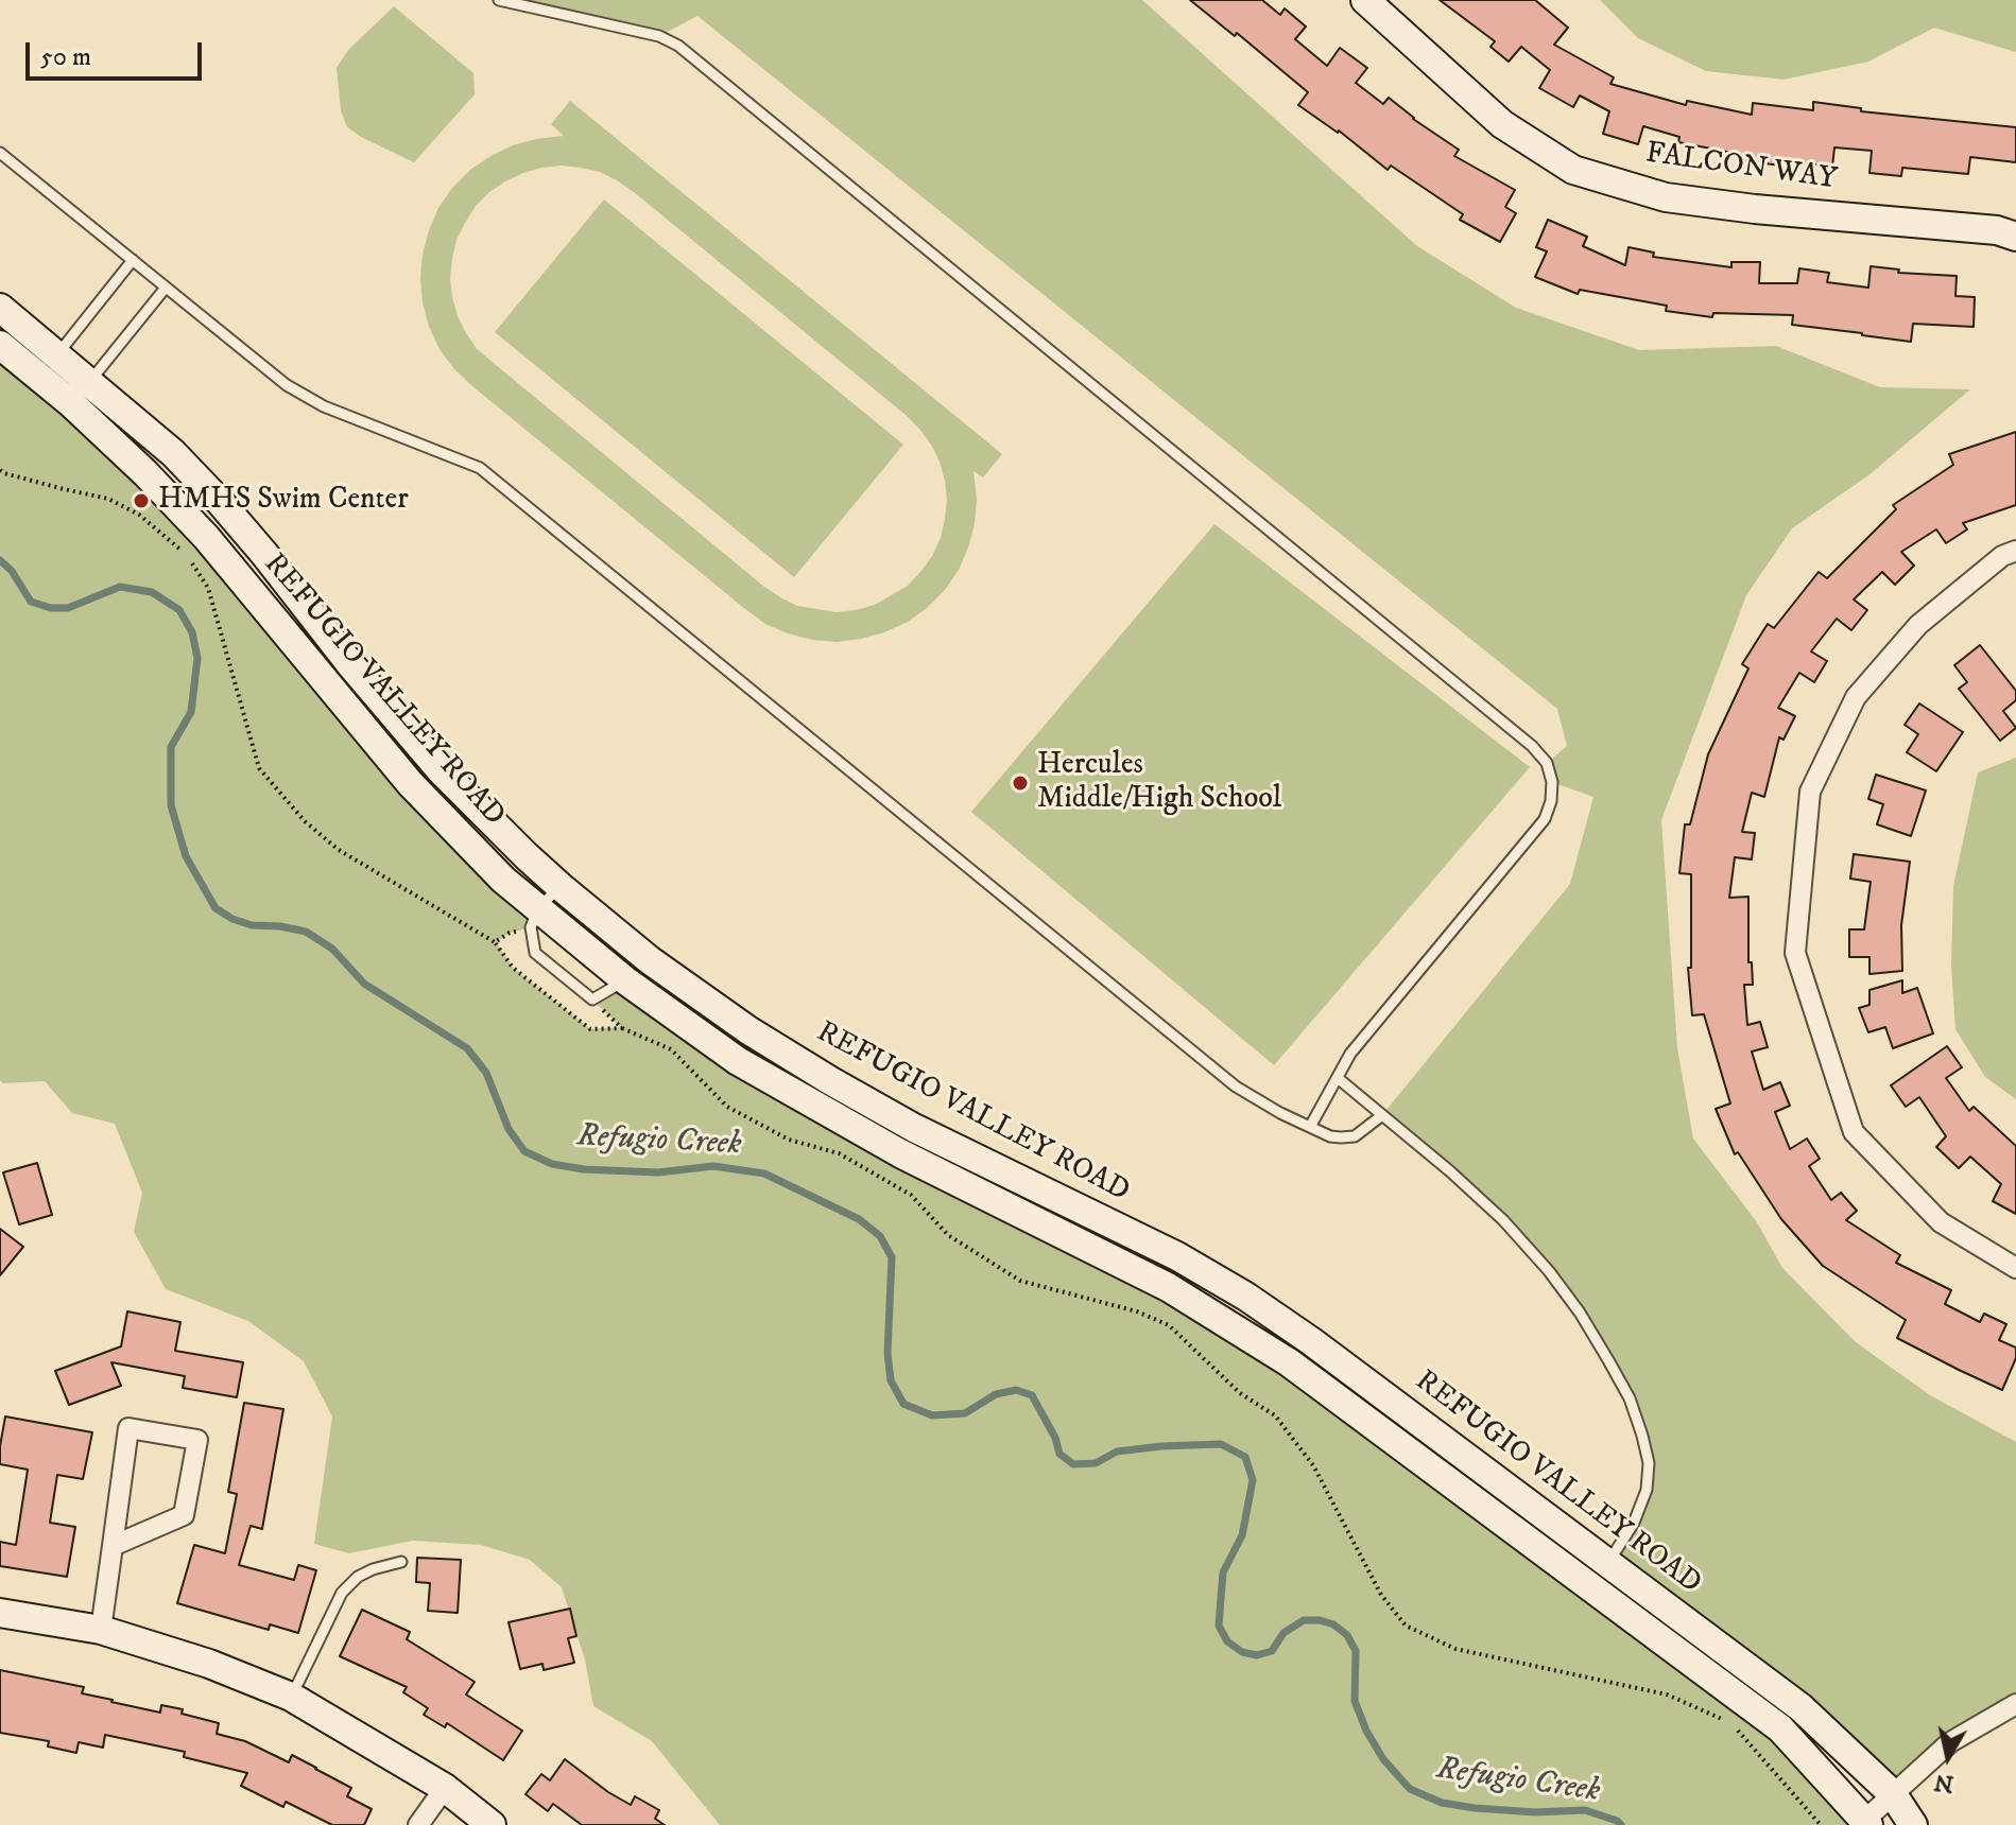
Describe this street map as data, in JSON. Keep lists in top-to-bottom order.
{
  "streets": {
    "street": ["FALCON WAY", "REFUGIO VALLEY ROAD"]
  },
  "water": ["Refugio Creek"],
  "places": ["HMHS Swim Center", "Hercules Middle/High School"],
  "scale_bar": "50 m",
  "north": "bottom"
}
